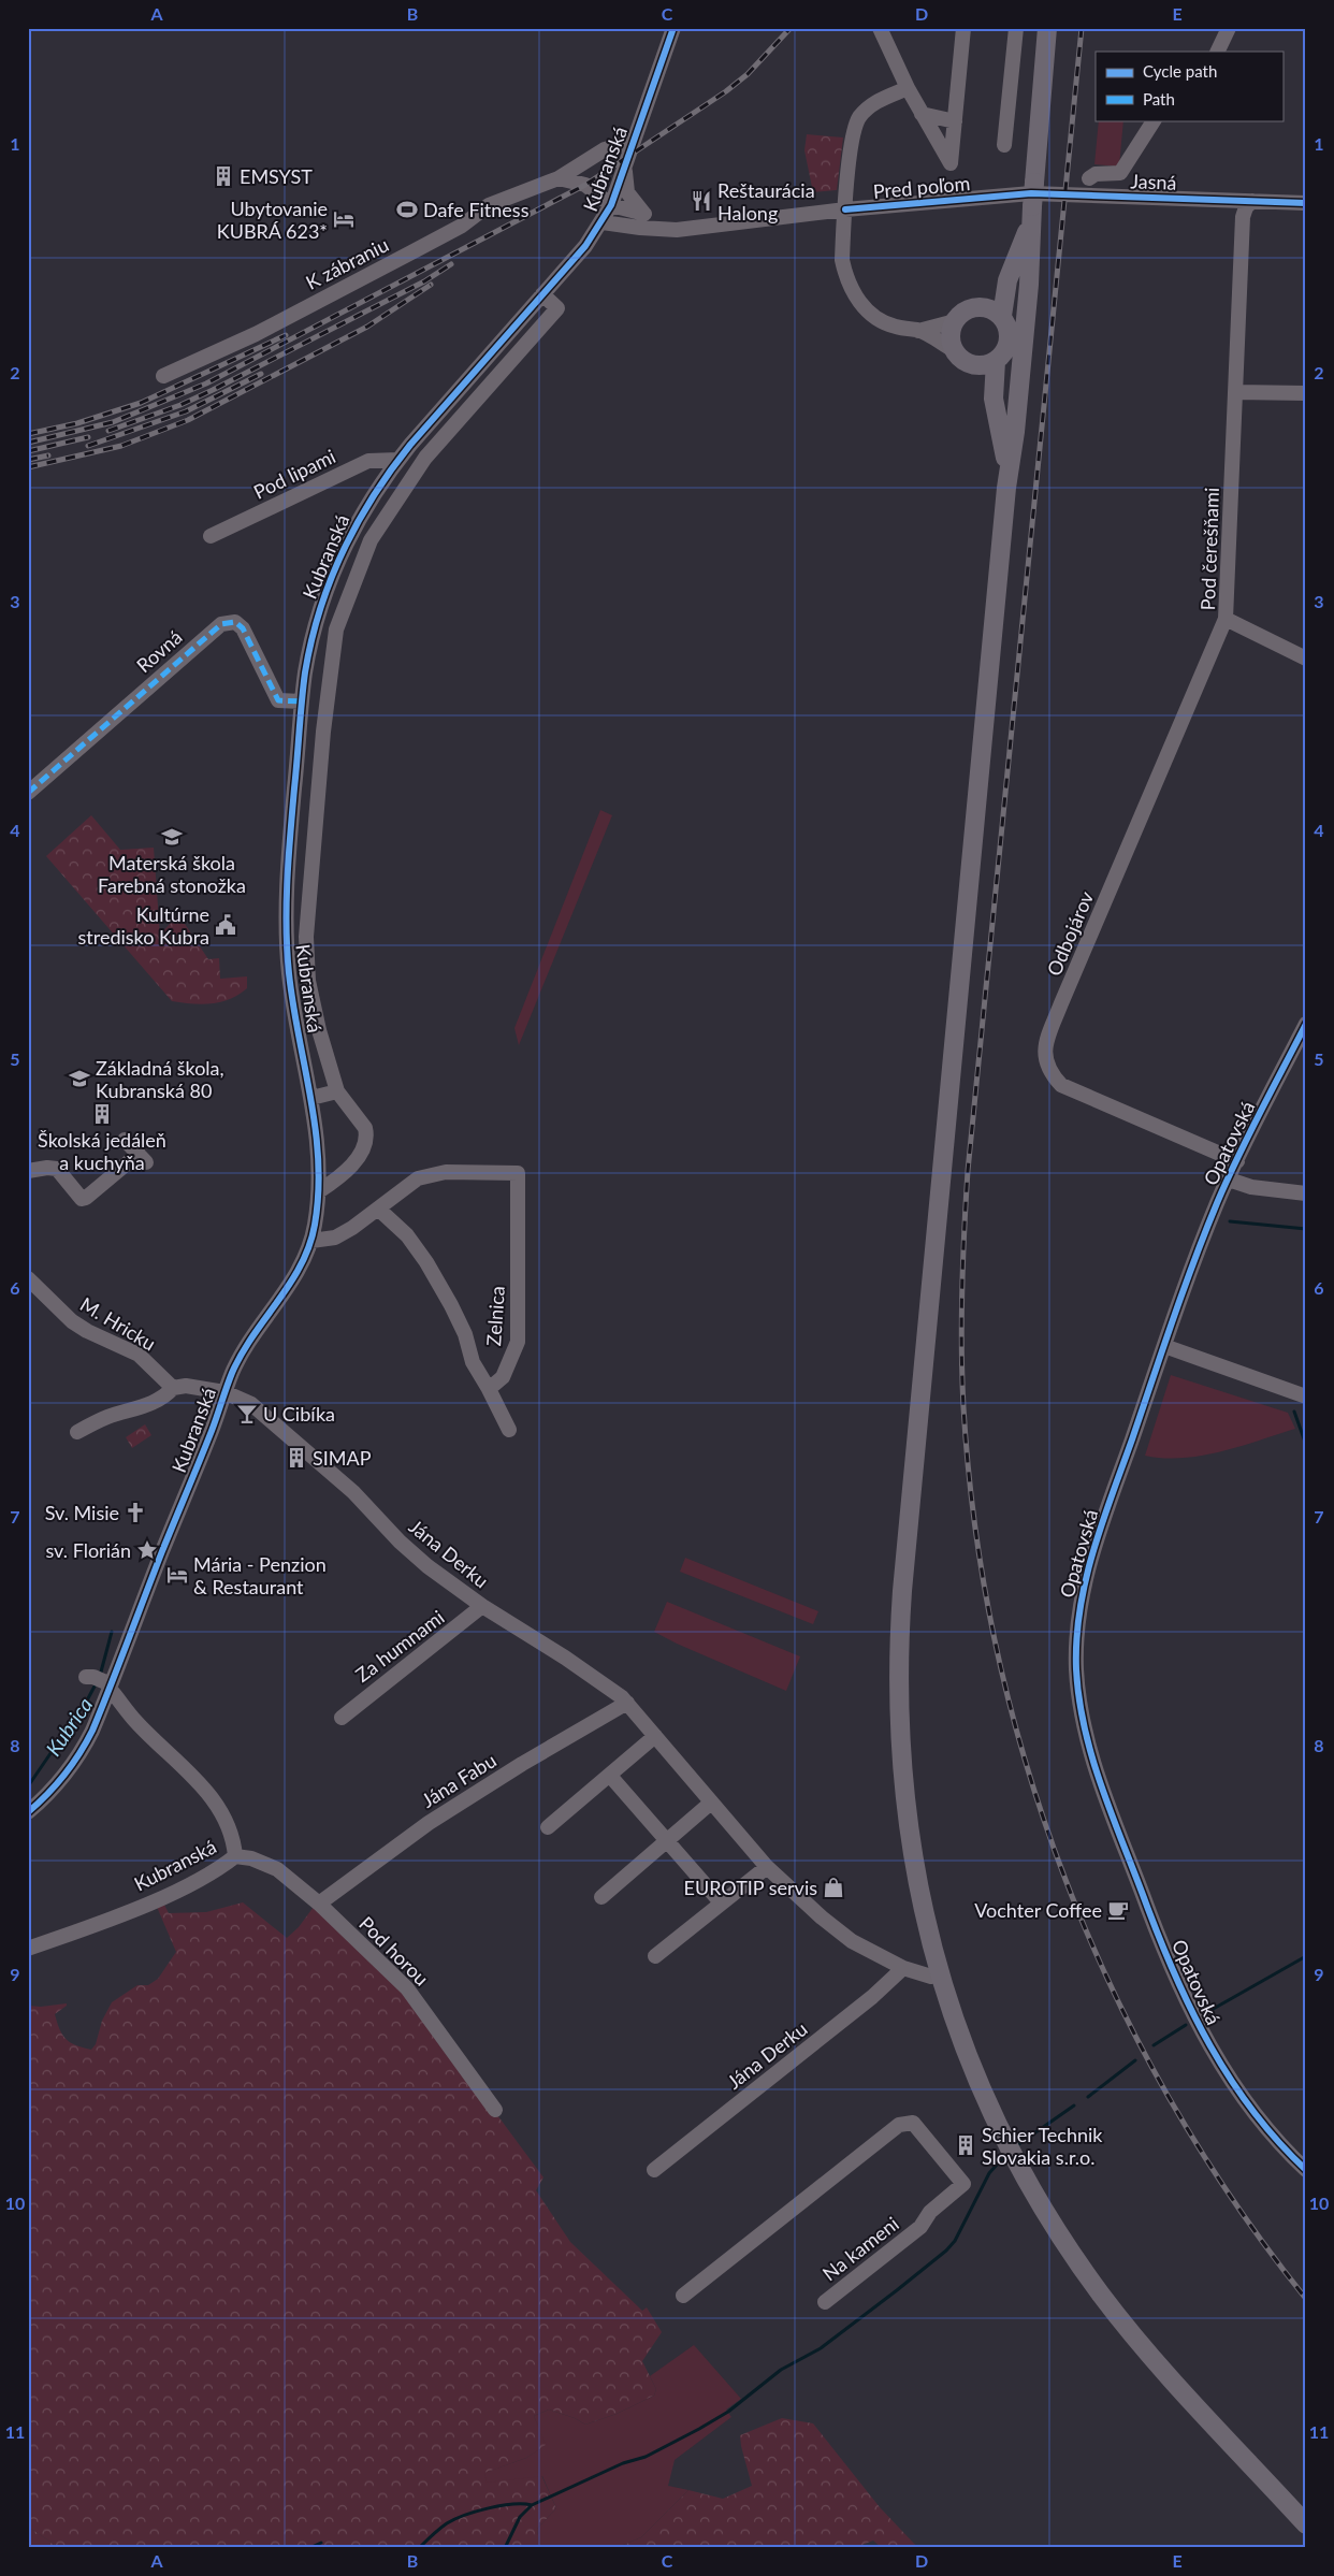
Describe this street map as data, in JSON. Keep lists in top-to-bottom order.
{
  "streets": {
    "street": [
      "Kubranská",
      "Jasná",
      "Pred poľom",
      "K zábraniu",
      "Pod lipami",
      "Pod čerešňami",
      "Rovná",
      "Odbojárov",
      "Opatovská",
      "Zelnica",
      "M. Hricku",
      "Jána Derku",
      "Za humnami",
      "Jána Fabu",
      "Pod horou",
      "Na kameni"
    ]
  },
  "crossings": [
    ["Kubranská", "Pred poľom"],
    ["Kubranská", "K zábraniu"],
    ["Kubranská", "Pod lipami"],
    ["Kubranská", "Rovná"],
    ["Kubranská", "Zelnica"],
    ["Kubranská", "Jána Derku"],
    ["Kubranská", "Pod horou"],
    ["Jasná", "Pred poľom"],
    ["Jasná", "Pod čerešňami"],
    ["Pod čerešňami", "Odbojárov"],
    ["Odbojárov", "Opatovská"],
    ["Jána Derku", "Za humnami"],
    ["Jána Derku", "Jána Fabu"],
    ["Jána Fabu", "Pod horou"]
  ],
  "water": ["Kubrica"],
  "places": {
    "building": [
      "EMSYST",
      "Školská jedáleň a kuchyňa",
      "SIMAP",
      "Schier Technik Slovakia s.r.o."
    ],
    "restaurant": ["Reštaurácia Halong"],
    "sports": ["Dafe Fitness"],
    "hotel": ["Ubytovanie KUBRÁ 623*", "Mária - Penzion & Restaurant"],
    "school or university": ["Materská škola Farebná stonožka", "Základná škola, Kubranská 80"],
    "public building": ["Kultúrne stredisko Kubra"],
    "bar": ["U Cibíka"],
    "church": ["Sv. Misie"],
    "place": ["sv. Florián"],
    "shop": ["EUROTIP servis"],
    "cafe": ["Vochter Coffee"]
  },
  "legend": ["Cycle path", "Path"],
  "grid": {
    "columns": [
      "A",
      "B",
      "C",
      "D",
      "E"
    ],
    "rows": [
      "1",
      "2",
      "3",
      "4",
      "5",
      "6",
      "7",
      "8",
      "9",
      "10",
      "11"
    ]
  }
}
